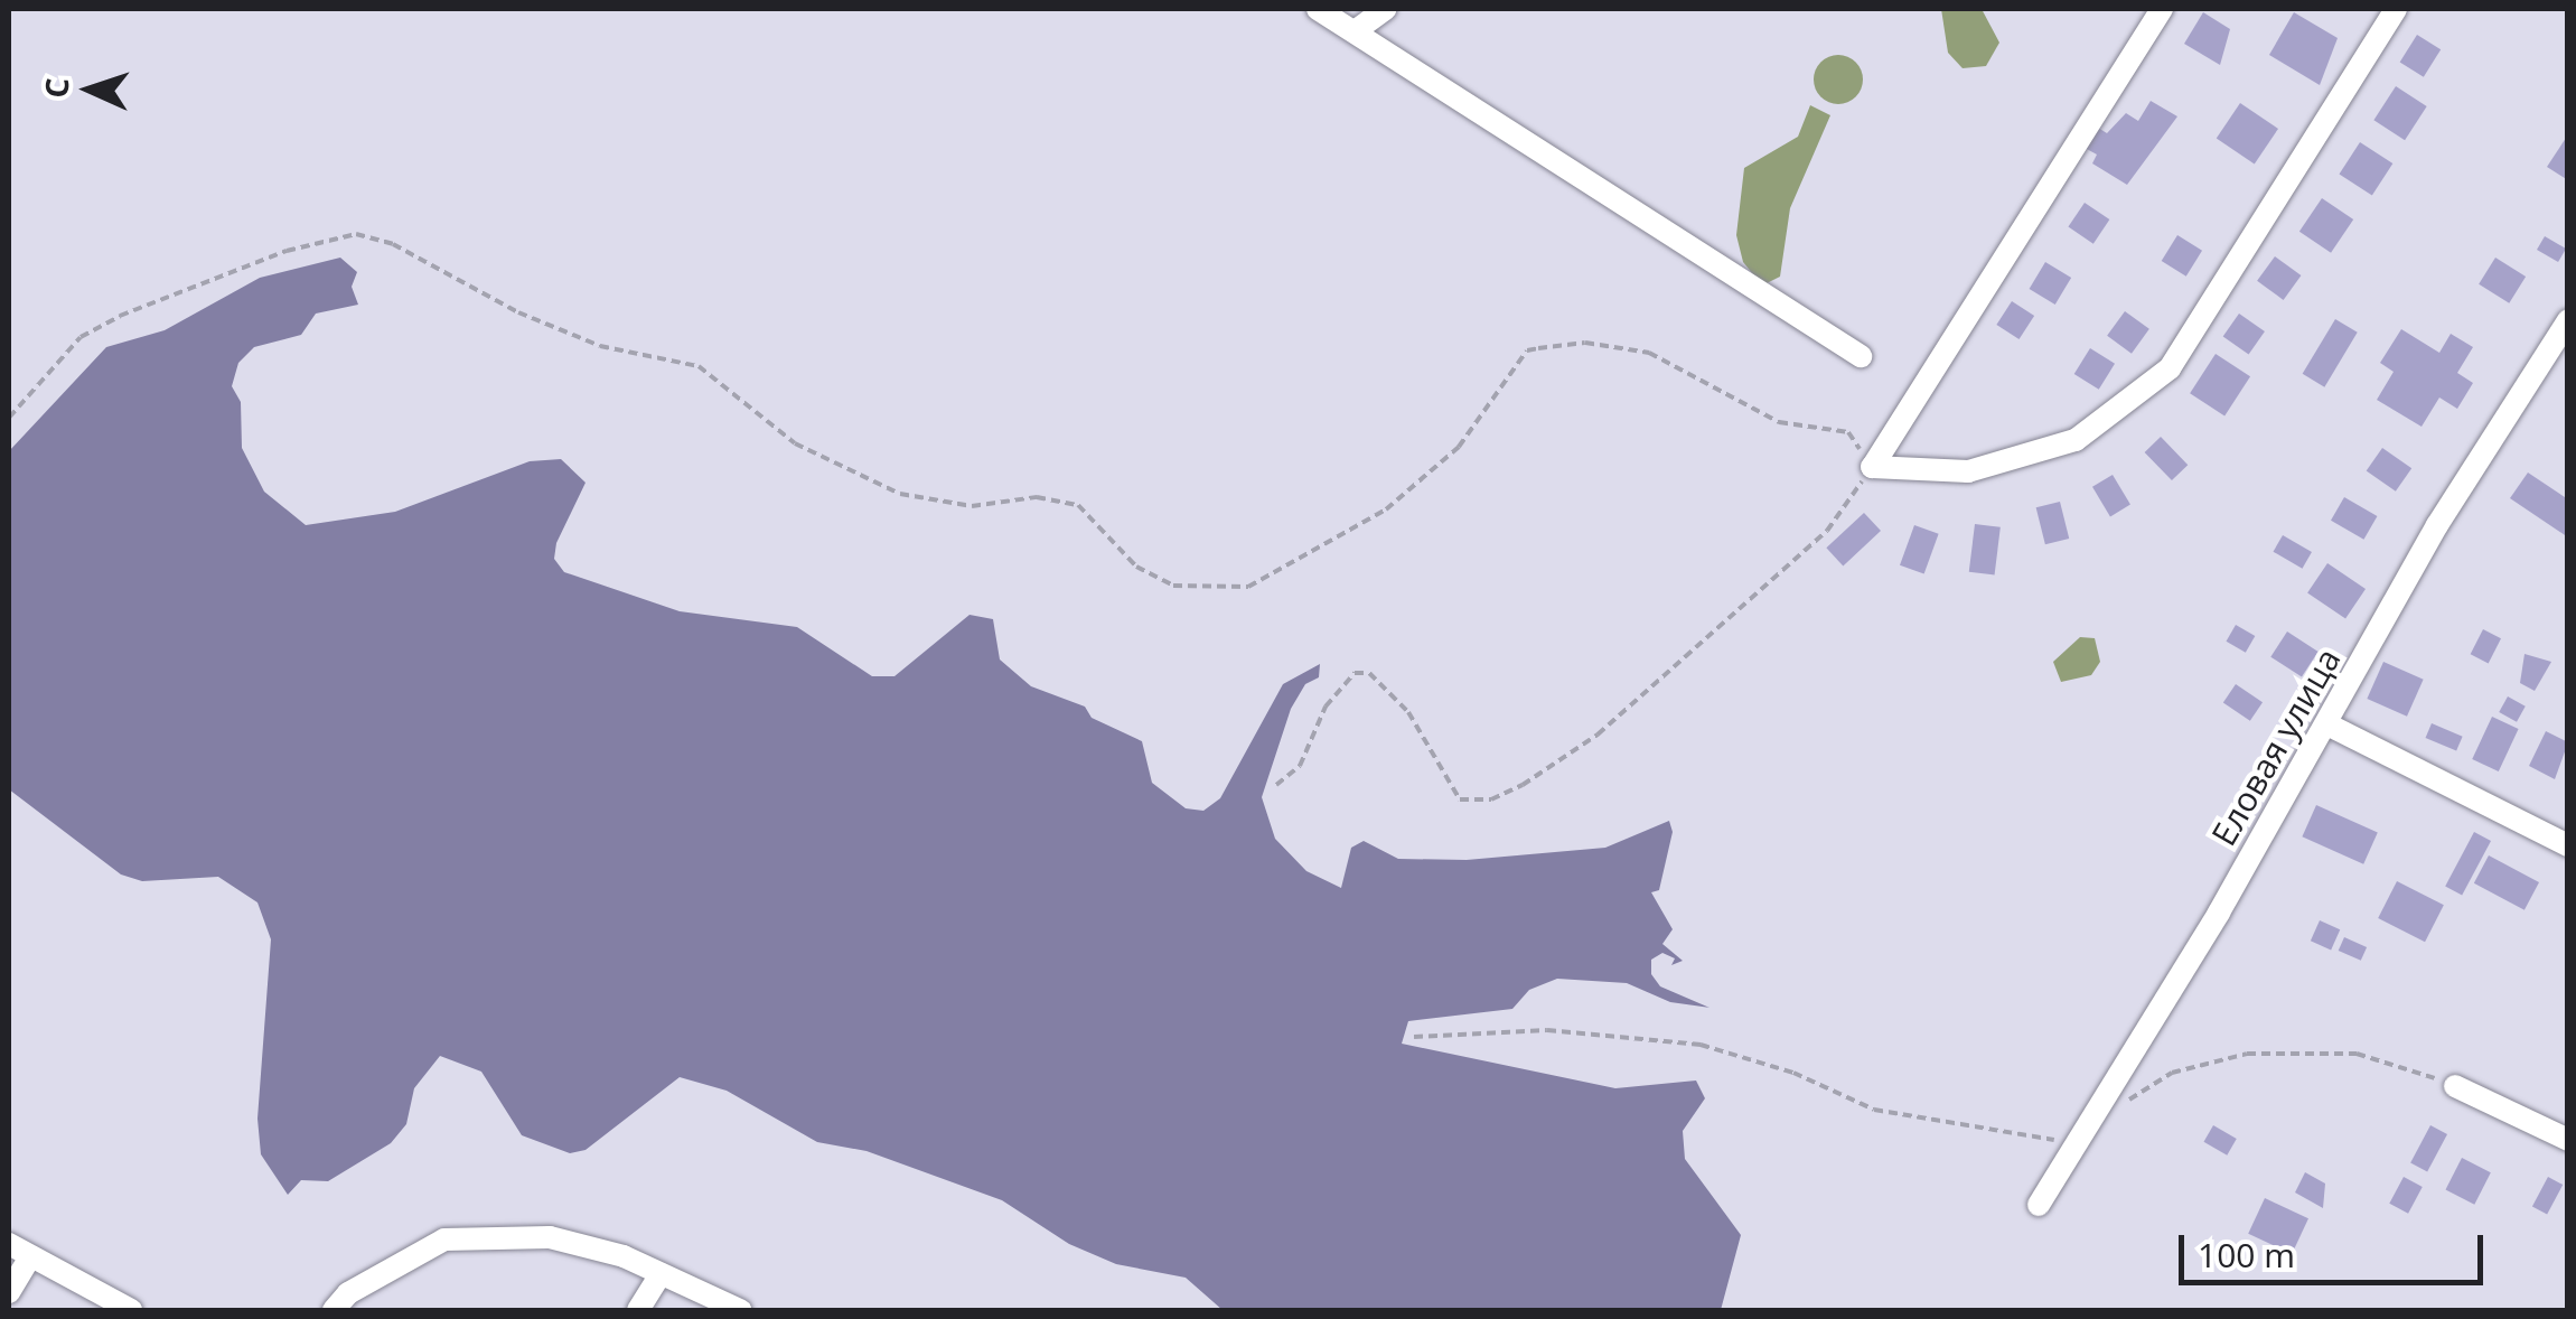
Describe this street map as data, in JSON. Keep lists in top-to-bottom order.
{
  "streets": {
    "street": ["Еловая улица"]
  },
  "scale_bar": "100 m",
  "north": "left"
}
